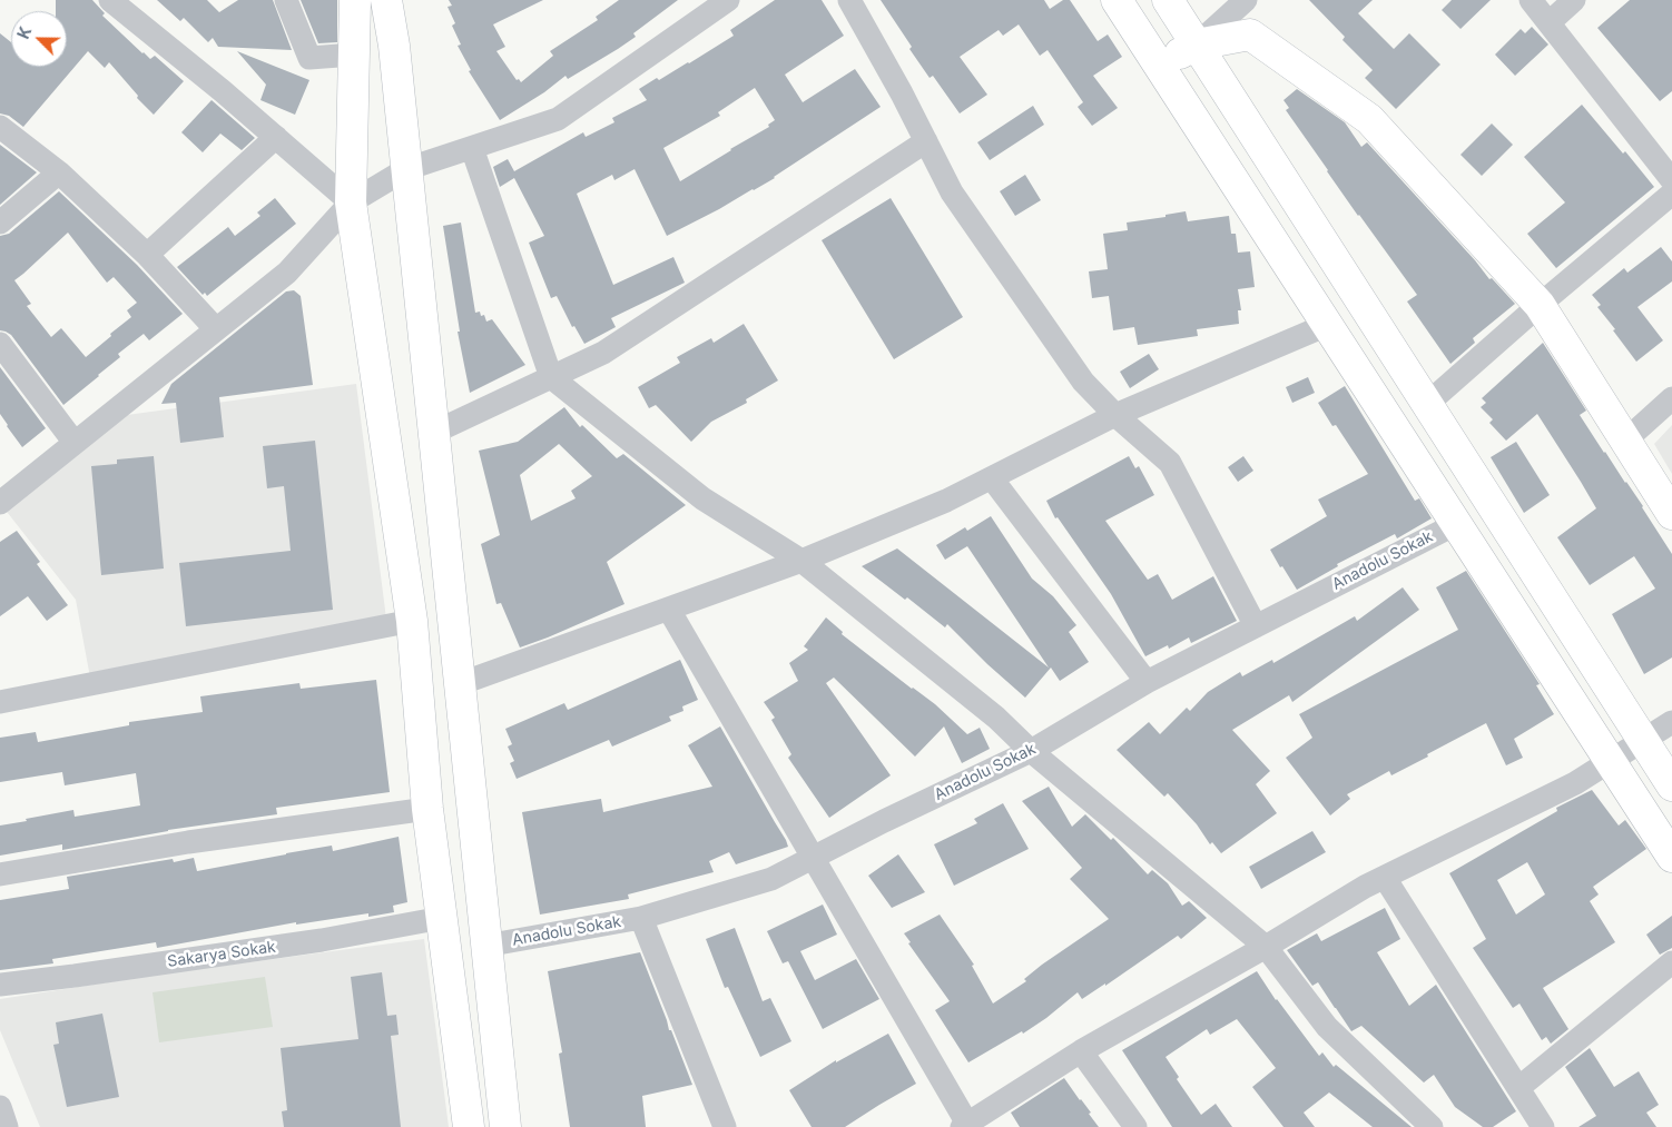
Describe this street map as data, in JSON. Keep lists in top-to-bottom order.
{
  "streets": {
    "street": ["Anadolu Sokak", "Sakarya Sokak"]
  },
  "north": "top left"
}
